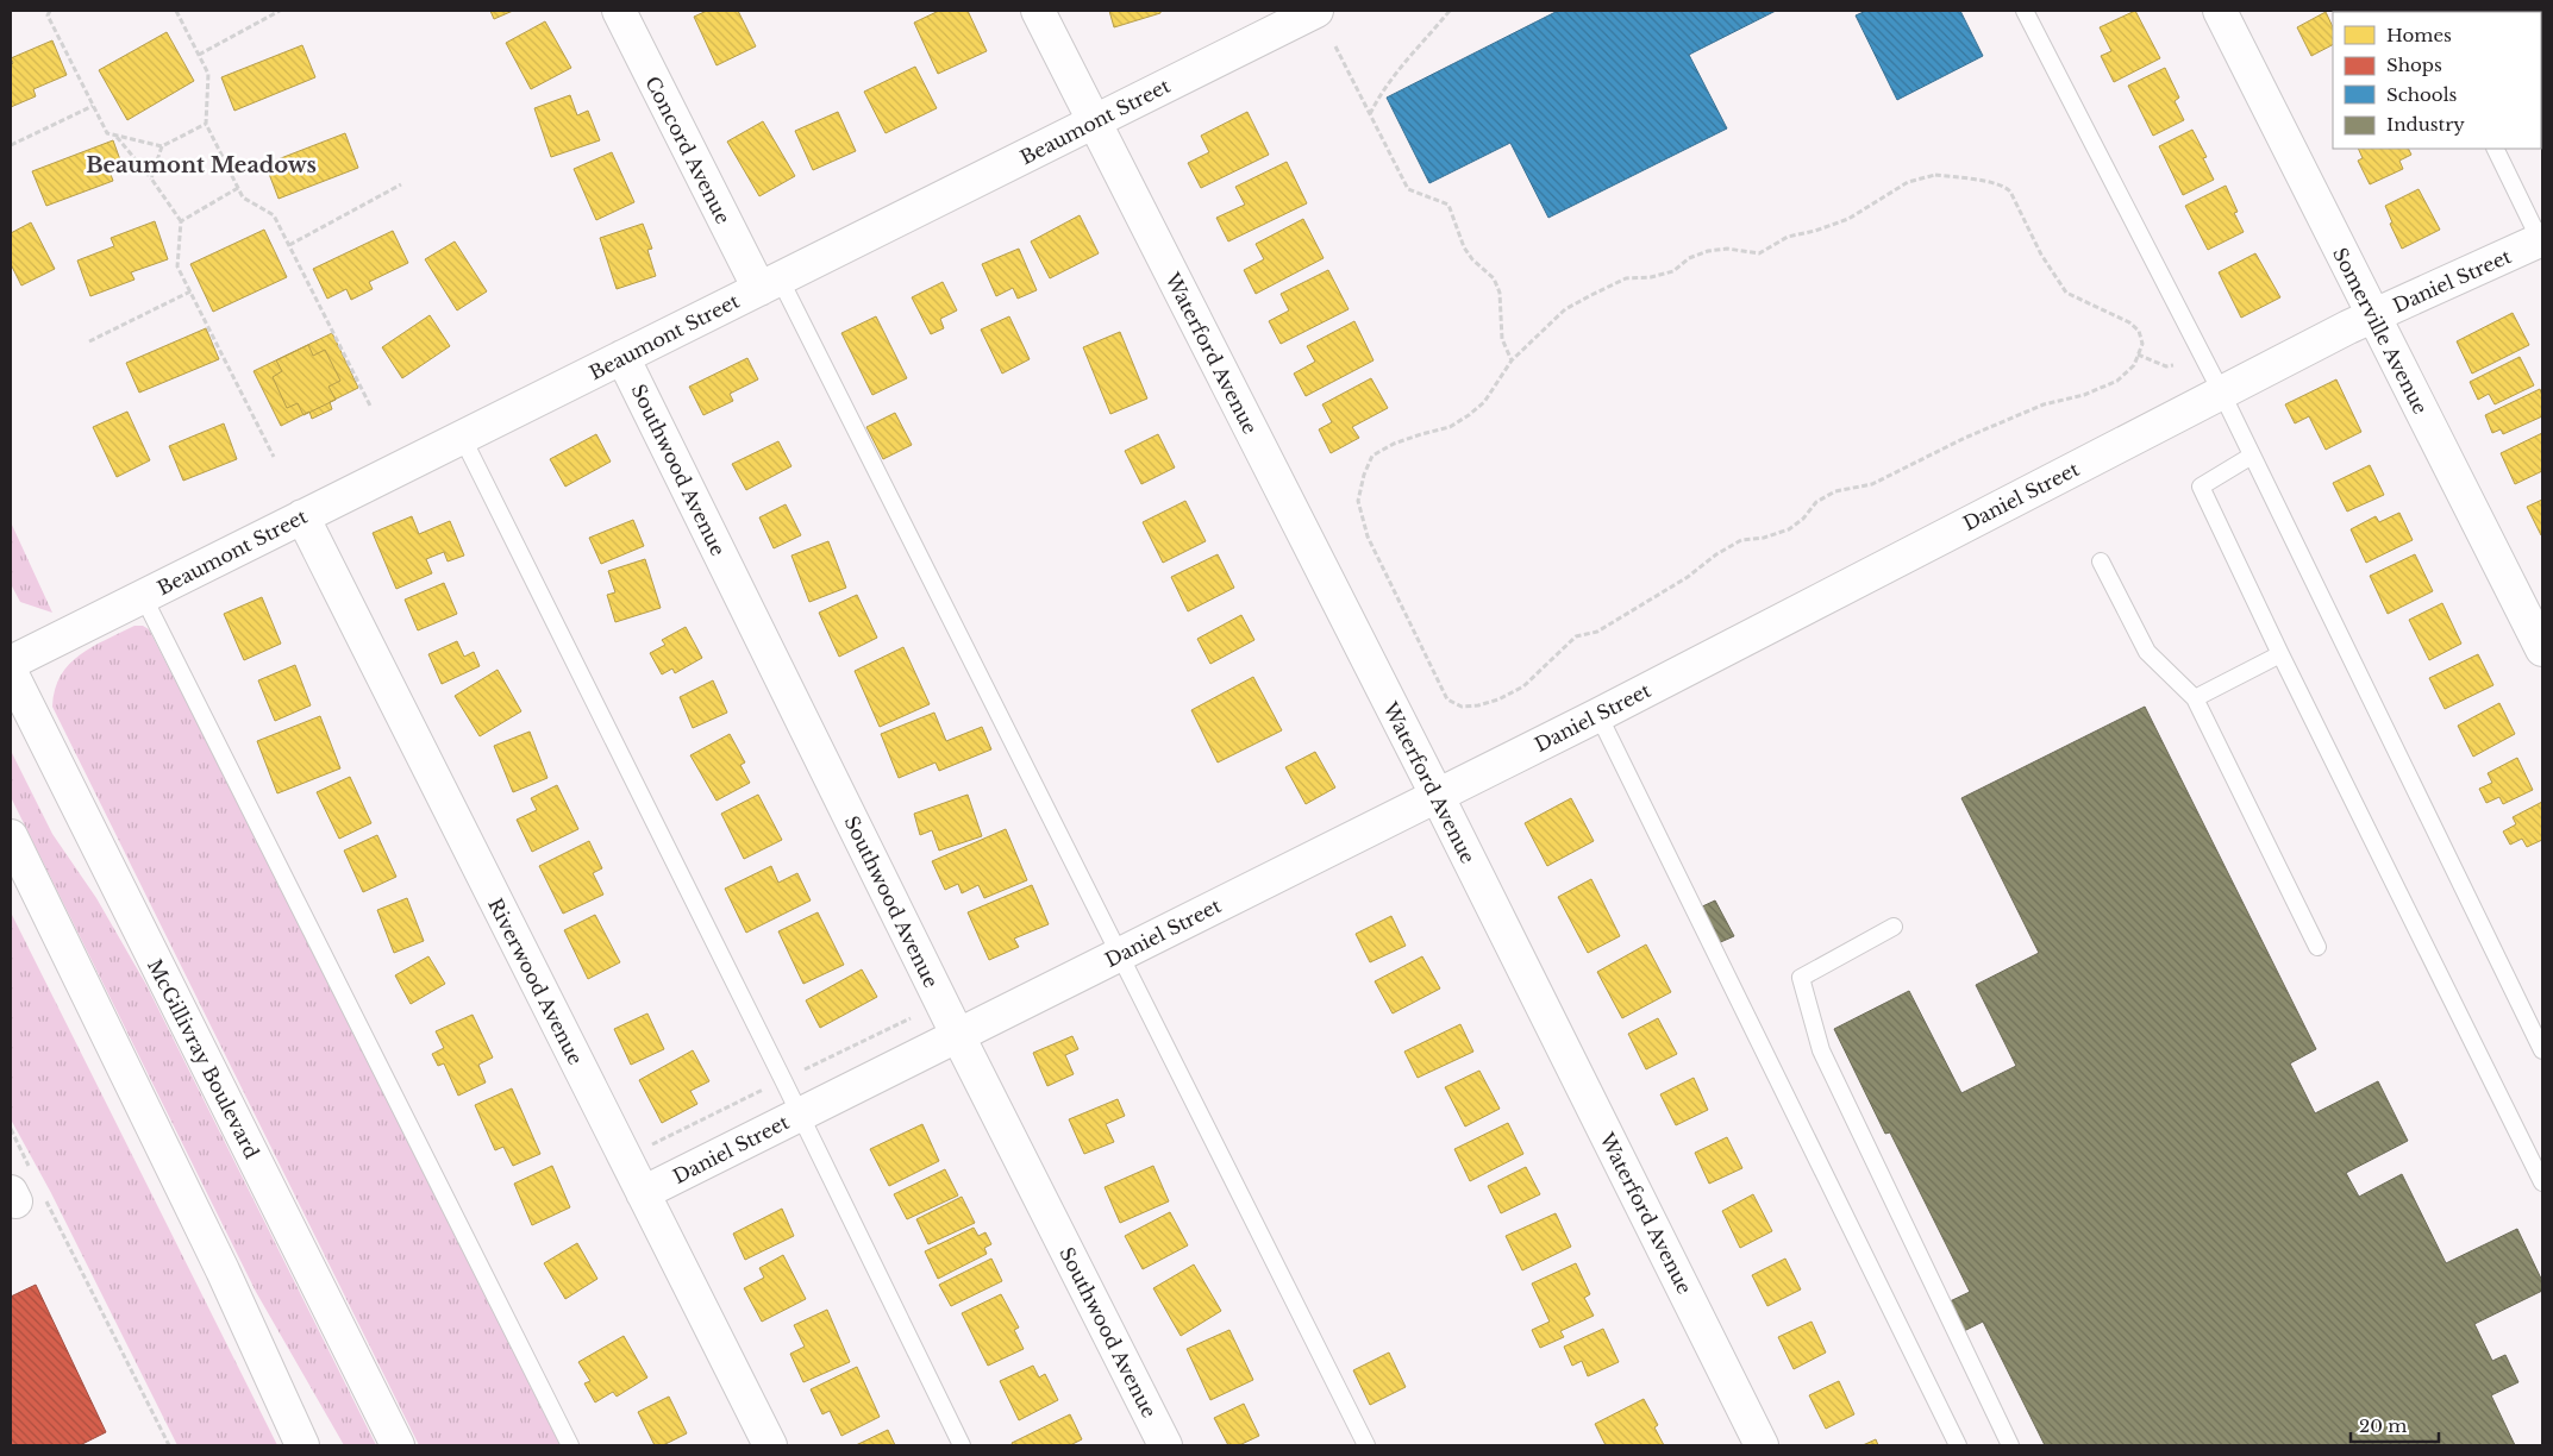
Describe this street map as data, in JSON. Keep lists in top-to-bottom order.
{
  "streets": {
    "street": [
      "Beaumont Street",
      "Concord Avenue",
      "Daniel Street",
      "Somerville Avenue",
      "Waterford Avenue",
      "Southwood Avenue",
      "Riverwood Avenue",
      "McGillivray Boulevard"
    ]
  },
  "crossings": [
    ["Beaumont Street", "Concord Avenue"],
    ["Beaumont Street", "Waterford Avenue"],
    ["Beaumont Street", "Southwood Avenue"],
    ["Beaumont Street", "Riverwood Avenue"],
    ["Daniel Street", "Somerville Avenue"],
    ["Daniel Street", "Waterford Avenue"],
    ["Daniel Street", "Southwood Avenue"],
    ["Daniel Street", "Riverwood Avenue"]
  ],
  "districts": ["Beaumont Meadows"],
  "legend": [
    "Homes",
    "Shops",
    "Schools",
    "Industry"
  ],
  "scale_bar": "20 m"
}
